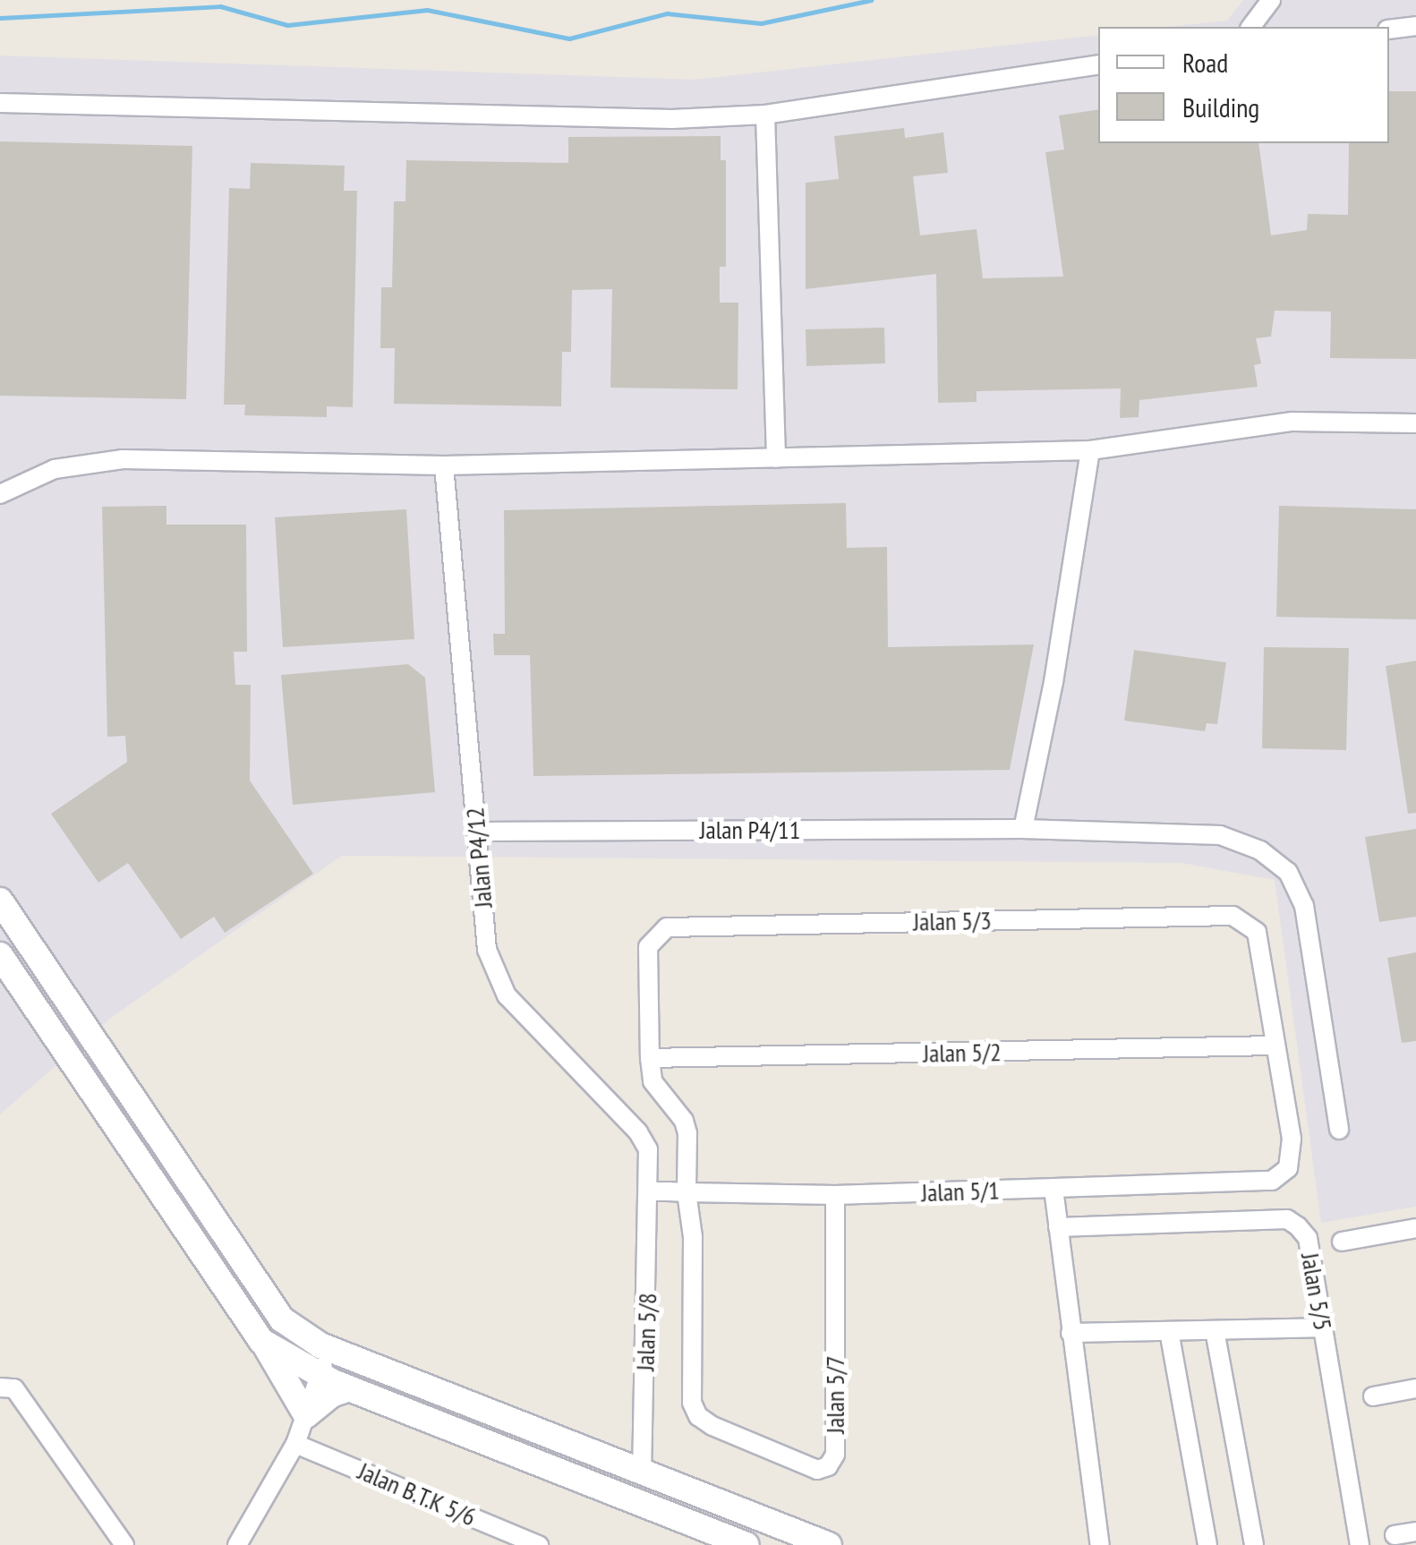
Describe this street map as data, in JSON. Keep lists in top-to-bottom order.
{
  "streets": {
    "street": [
      "Jalan P4/11",
      "Jalan P4/12",
      "Jalan 5/3",
      "Jalan 5/2",
      "Jalan 5/1",
      "Jalan 5/5",
      "Jalan 5/8",
      "Jalan 5/7",
      "Jalan B.T.K 5/6"
    ]
  },
  "crossings": [
    ["Jalan P4/11", "Jalan P4/12"],
    ["Jalan P4/12", "Jalan 5/1"],
    ["Jalan P4/12", "Jalan 5/8"],
    ["Jalan 5/3", "Jalan 5/2"],
    ["Jalan 5/3", "Jalan 5/1"],
    ["Jalan 5/3", "Jalan 5/7"],
    ["Jalan 5/1", "Jalan 5/8"],
    ["Jalan 5/1", "Jalan 5/7"]
  ],
  "legend": ["Road", "Building"]
}
